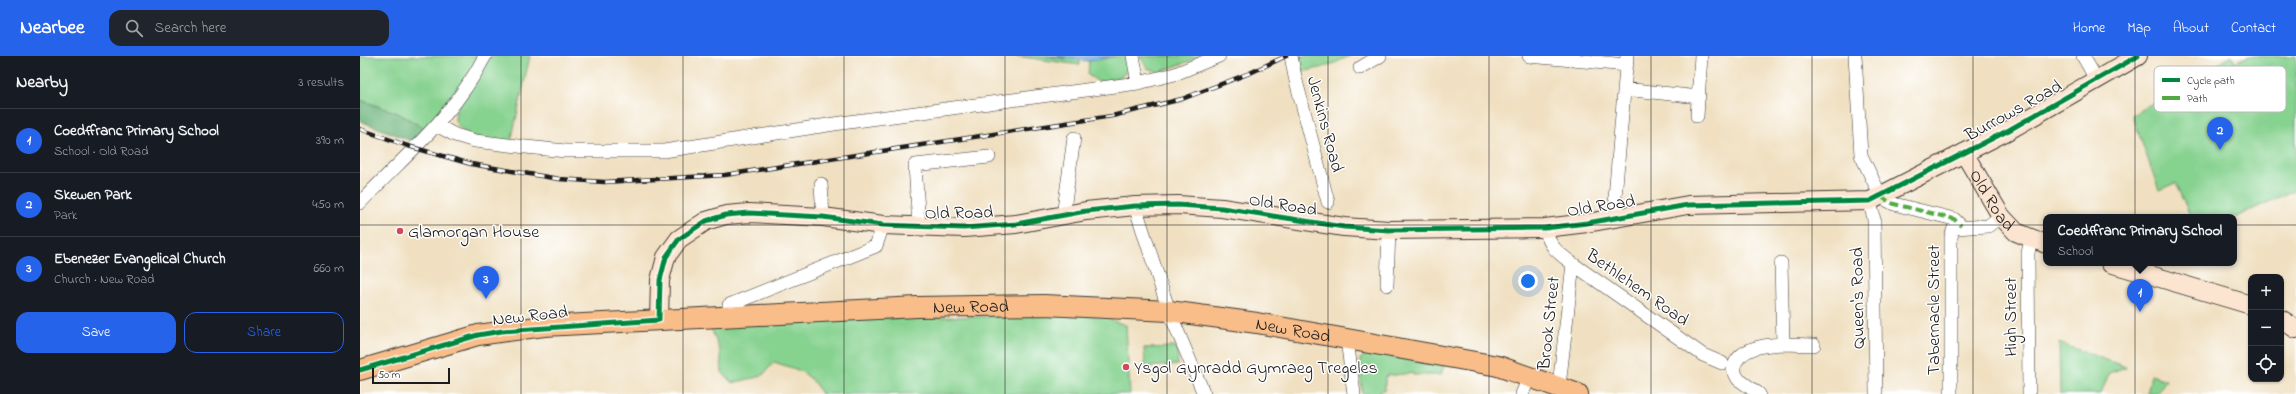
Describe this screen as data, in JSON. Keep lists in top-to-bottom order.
{
  "streets": {
    "main road": ["Burrows Road", "Old Road", "New Road"],
    "street": [
      "Jenkins Road",
      "Bethlehem Road",
      "Queen's Road",
      "Tabernacle Street",
      "High Street",
      "Brook Street"
    ]
  },
  "crossings": [
    ["Burrows Road", "Old Road"],
    ["Old Road", "Bethlehem Road"],
    ["Old Road", "Queen's Road"],
    ["Old Road", "New Road"],
    ["Old Road", "Tabernacle Street"],
    ["Old Road", "High Street"],
    ["Bethlehem Road", "Brook Street"],
    ["New Road", "Brook Street"]
  ],
  "places": ["Glamorgan House", "Ysgol Gynradd Gymraeg Tregeles"],
  "legend": ["Cycle path", "Path"],
  "scale_bar": "50 m",
  "page": {
    "header": "Nearbee",
    "search": "Search here",
    "nav": [
      "Home",
      "Map",
      "About",
      "Contact"
    ],
    "heading": ["Nearby", "3 results"],
    "list": [
      {
        "mark": "1",
        "name": "Coedffranc Primary School",
        "note": "School · Old Road",
        "value": "390 m"
      },
      {
        "mark": "2",
        "name": "Skewen Park",
        "note": "Park",
        "value": "450 m"
      },
      {
        "mark": "3",
        "name": "Ebenezer Evangelical Church",
        "note": "Church · New Road",
        "value": "660 m"
      }
    ],
    "pins": ["2", "3", "1"],
    "popup": ["Coedffranc Primary School", "School"],
    "map_buttons": ["+", "−"],
    "buttons": ["Save", "Share"],
    "scale": "50 m"
  }
}
